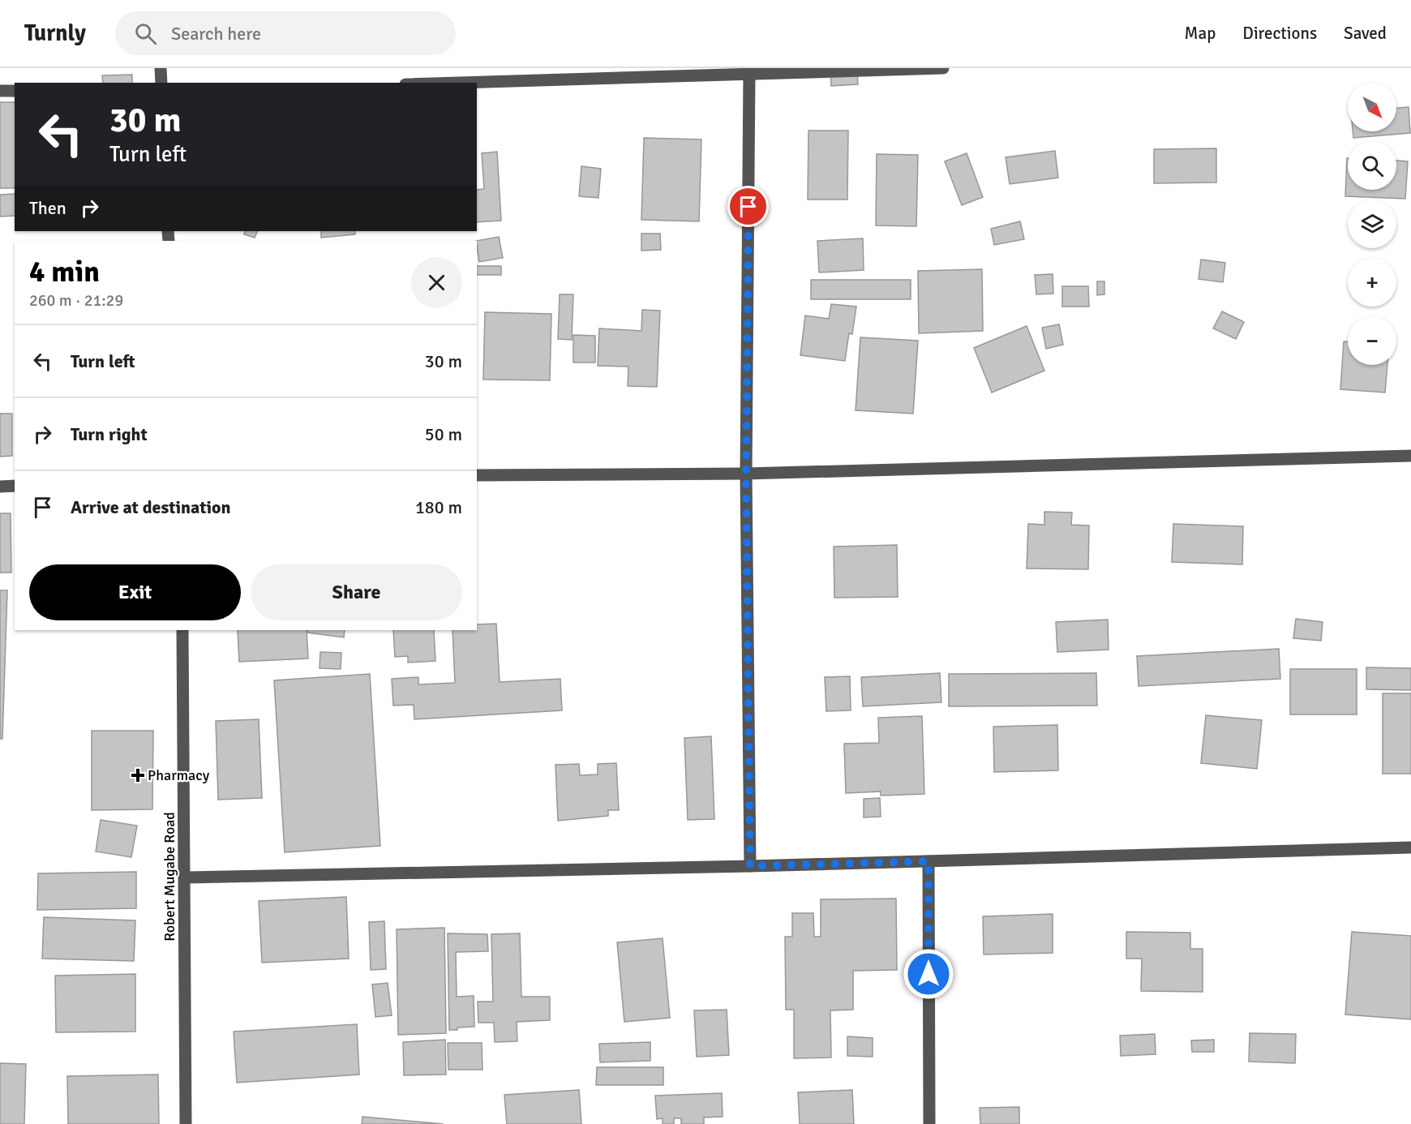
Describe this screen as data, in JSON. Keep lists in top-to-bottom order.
{
  "streets": {
    "street": ["Robert Mugabe Road"]
  },
  "places": {
    "health": ["Pharmacy"]
  },
  "north": "bottom right",
  "page": {
    "header": "Turnly",
    "search": "Search here",
    "nav": ["Map", "Directions", "Saved"],
    "map_buttons": ["+", "−"],
    "turn": ["30 m", "Turn left"],
    "then": "Then",
    "heading": ["4 min", "260 m · 21:29"],
    "list": [
      {
        "name": "Turn left",
        "value": "30 m"
      },
      {
        "name": "Turn right",
        "value": "50 m"
      },
      {
        "name": "Arrive at destination",
        "value": "180 m"
      }
    ],
    "buttons": ["Exit", "Share"]
  }
}
